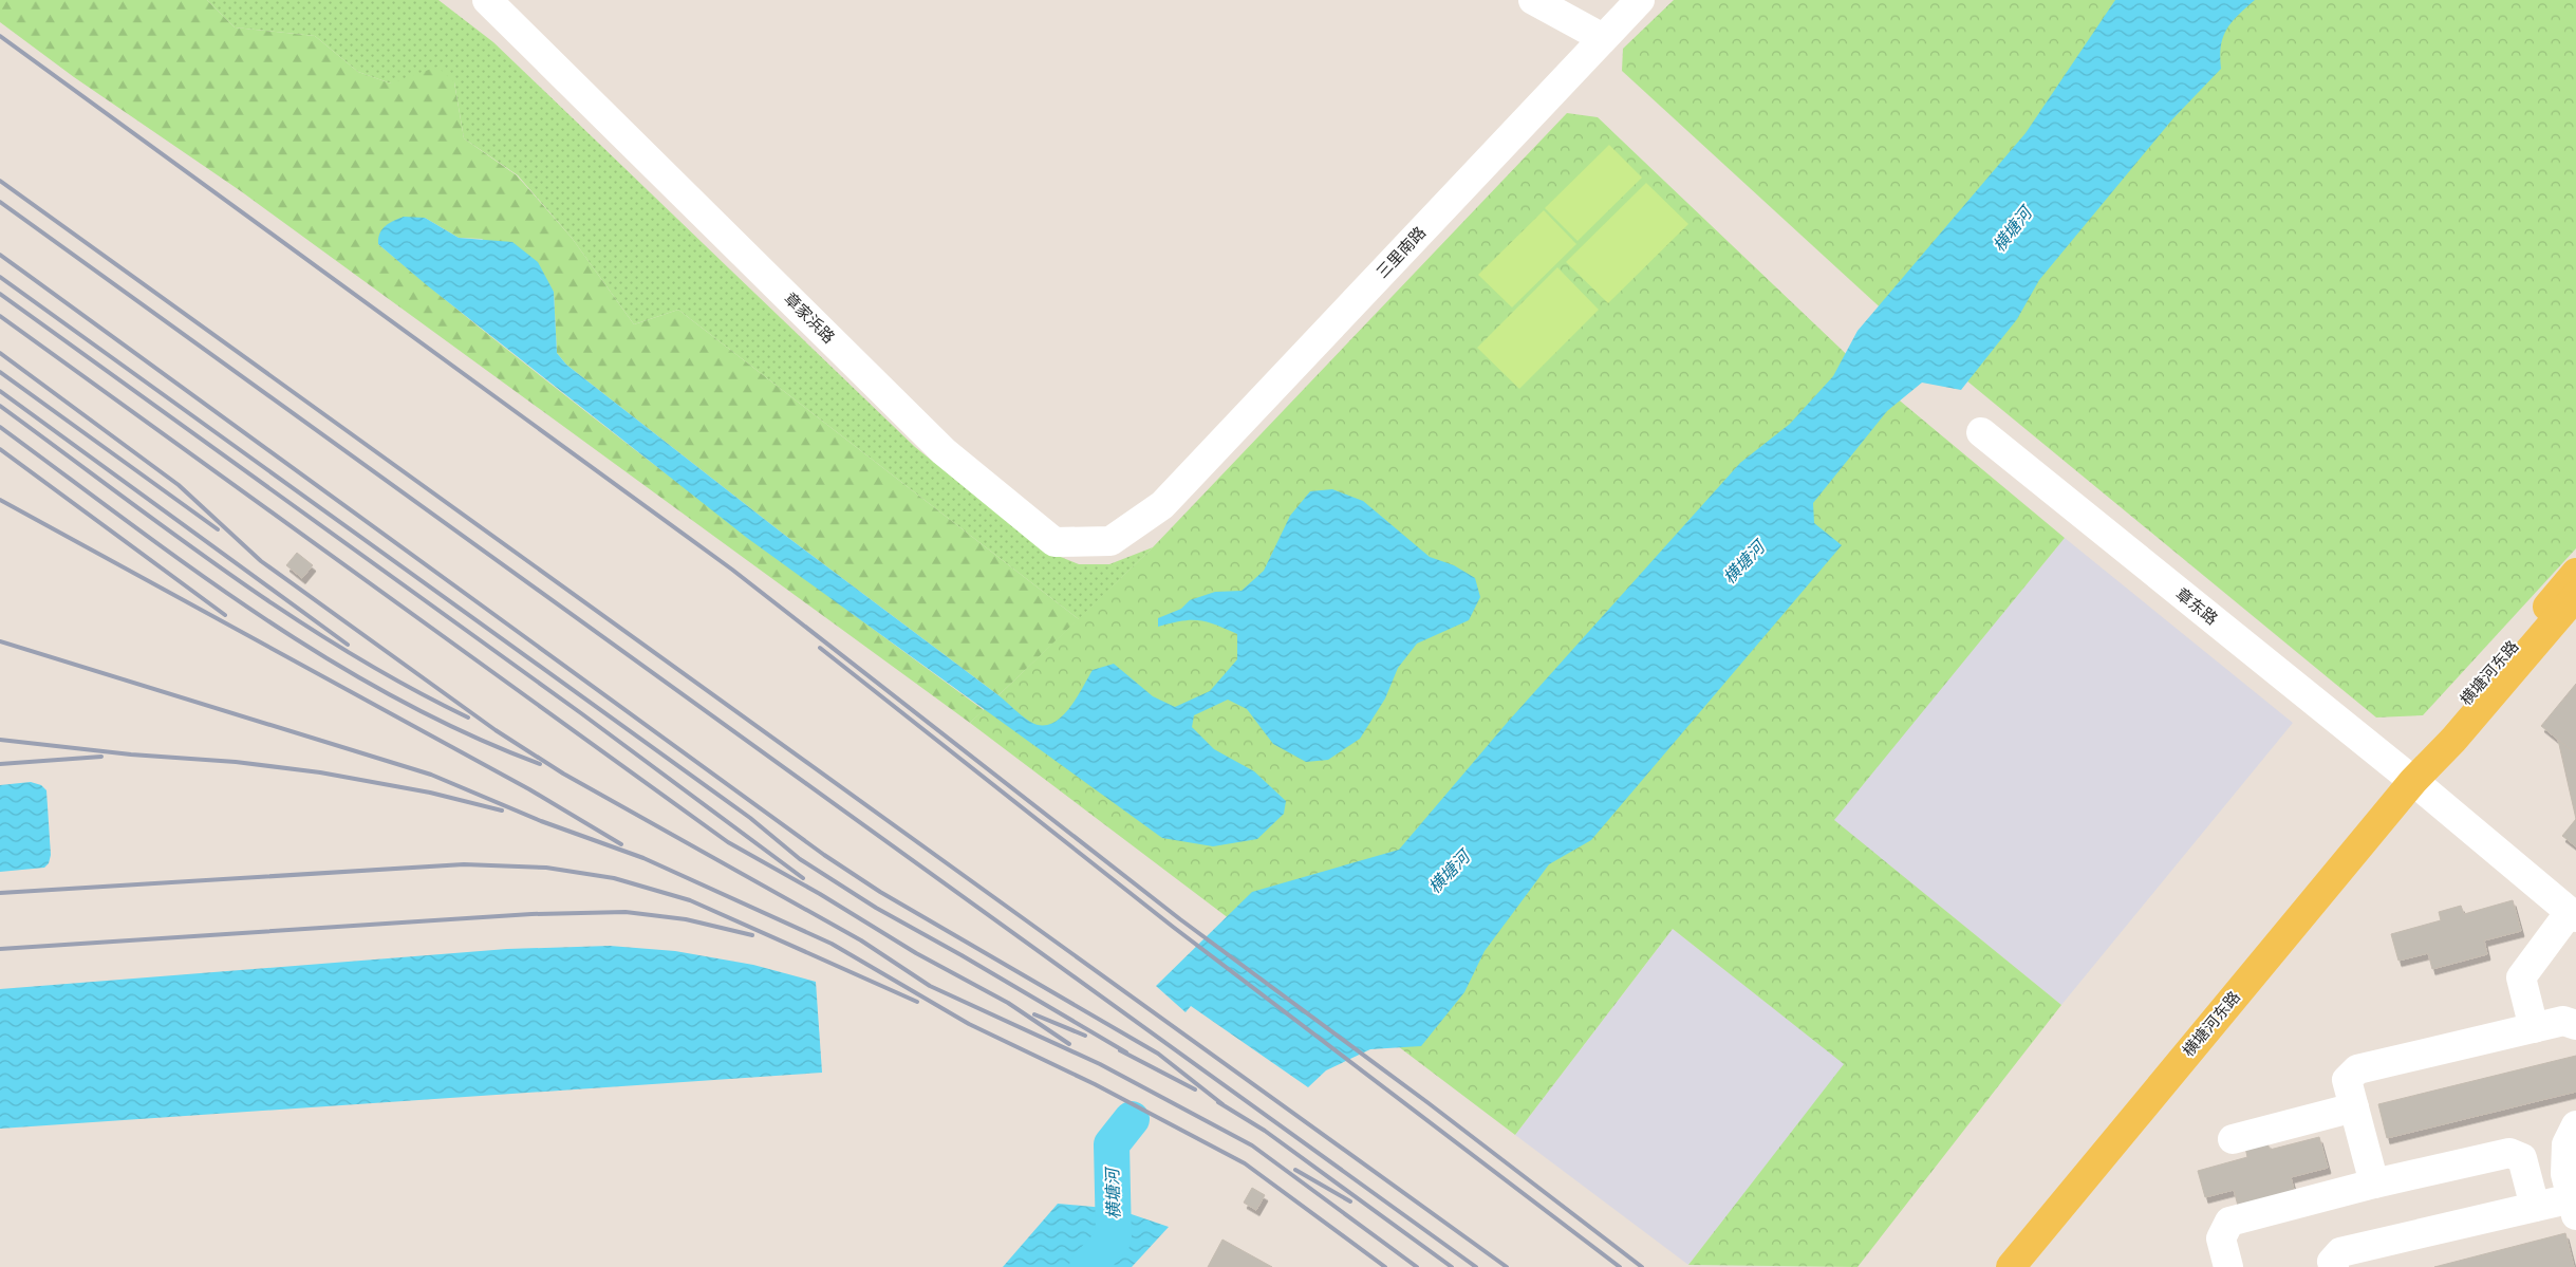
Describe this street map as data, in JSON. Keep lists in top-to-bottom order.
{
  "streets": {
    "main road": ["横塘河东路"],
    "street": ["三里南路", "章家浜路", "章东路"]
  },
  "crossings": [
    ["三里南路", "章家浜路"],
    ["章东路", "横塘河东路"]
  ],
  "water": ["横塘河"]
}
